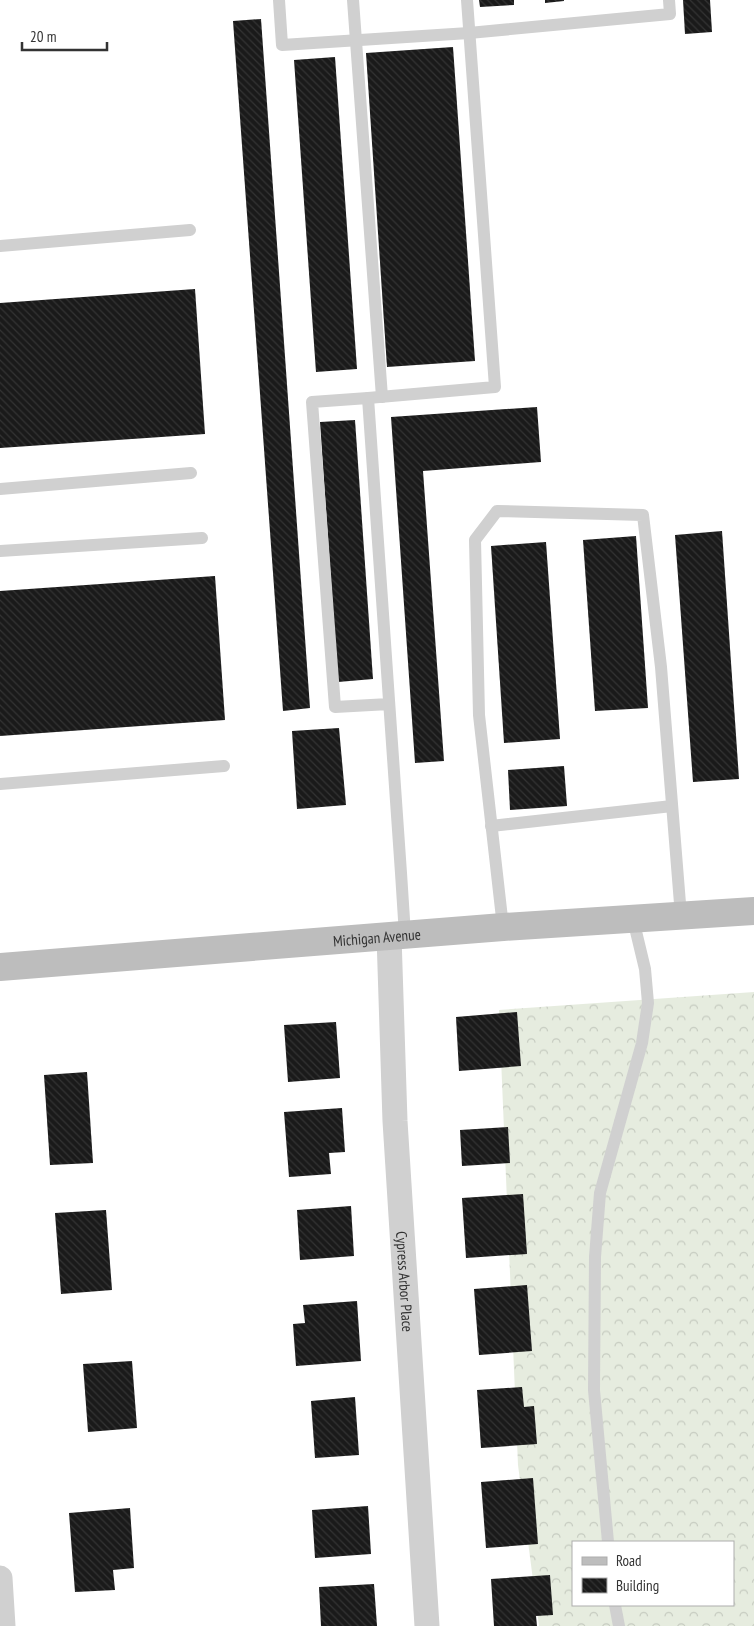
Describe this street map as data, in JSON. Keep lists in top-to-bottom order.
{
  "streets": {
    "main road": ["Michigan Avenue"],
    "street": ["Cypress Arbor Place"]
  },
  "crossings": [
    ["Michigan Avenue", "Cypress Arbor Place"]
  ],
  "legend": ["Road", "Building"],
  "scale_bar": "20 m"
}
